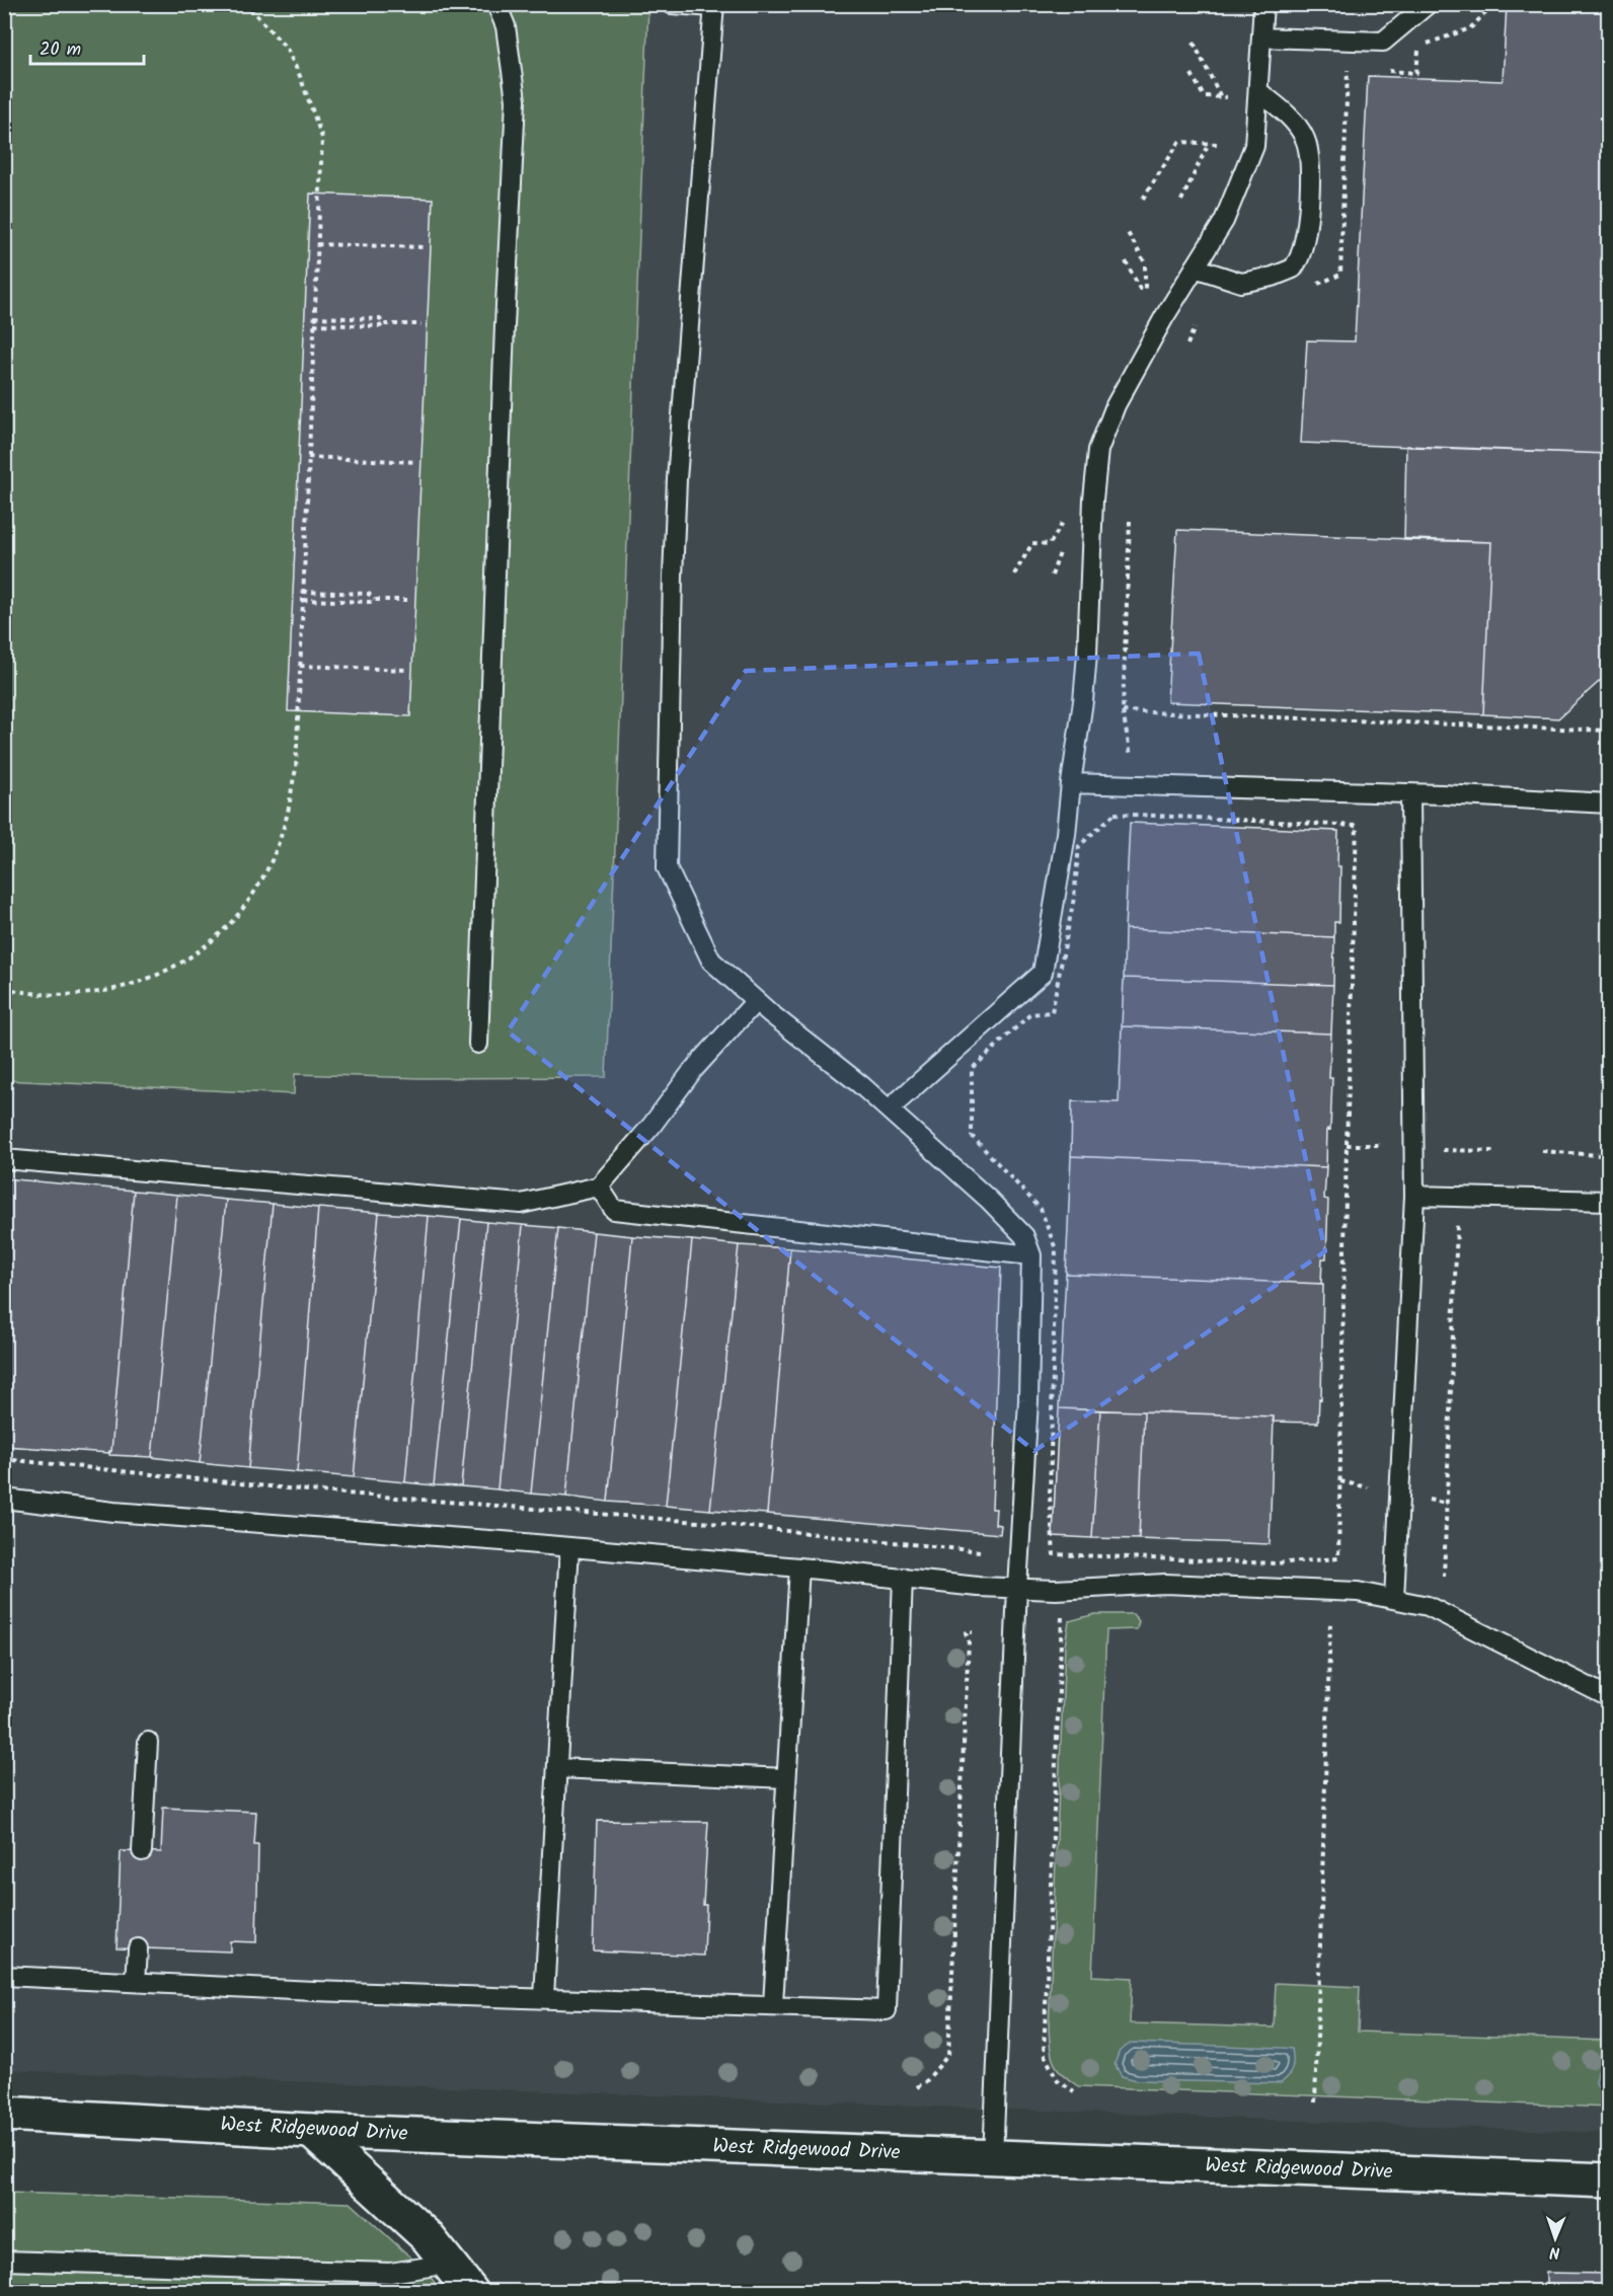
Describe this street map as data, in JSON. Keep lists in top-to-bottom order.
{
  "streets": {
    "main road": ["West Ridgewood Drive"]
  },
  "scale_bar": "20 m",
  "north": "bottom"
}
